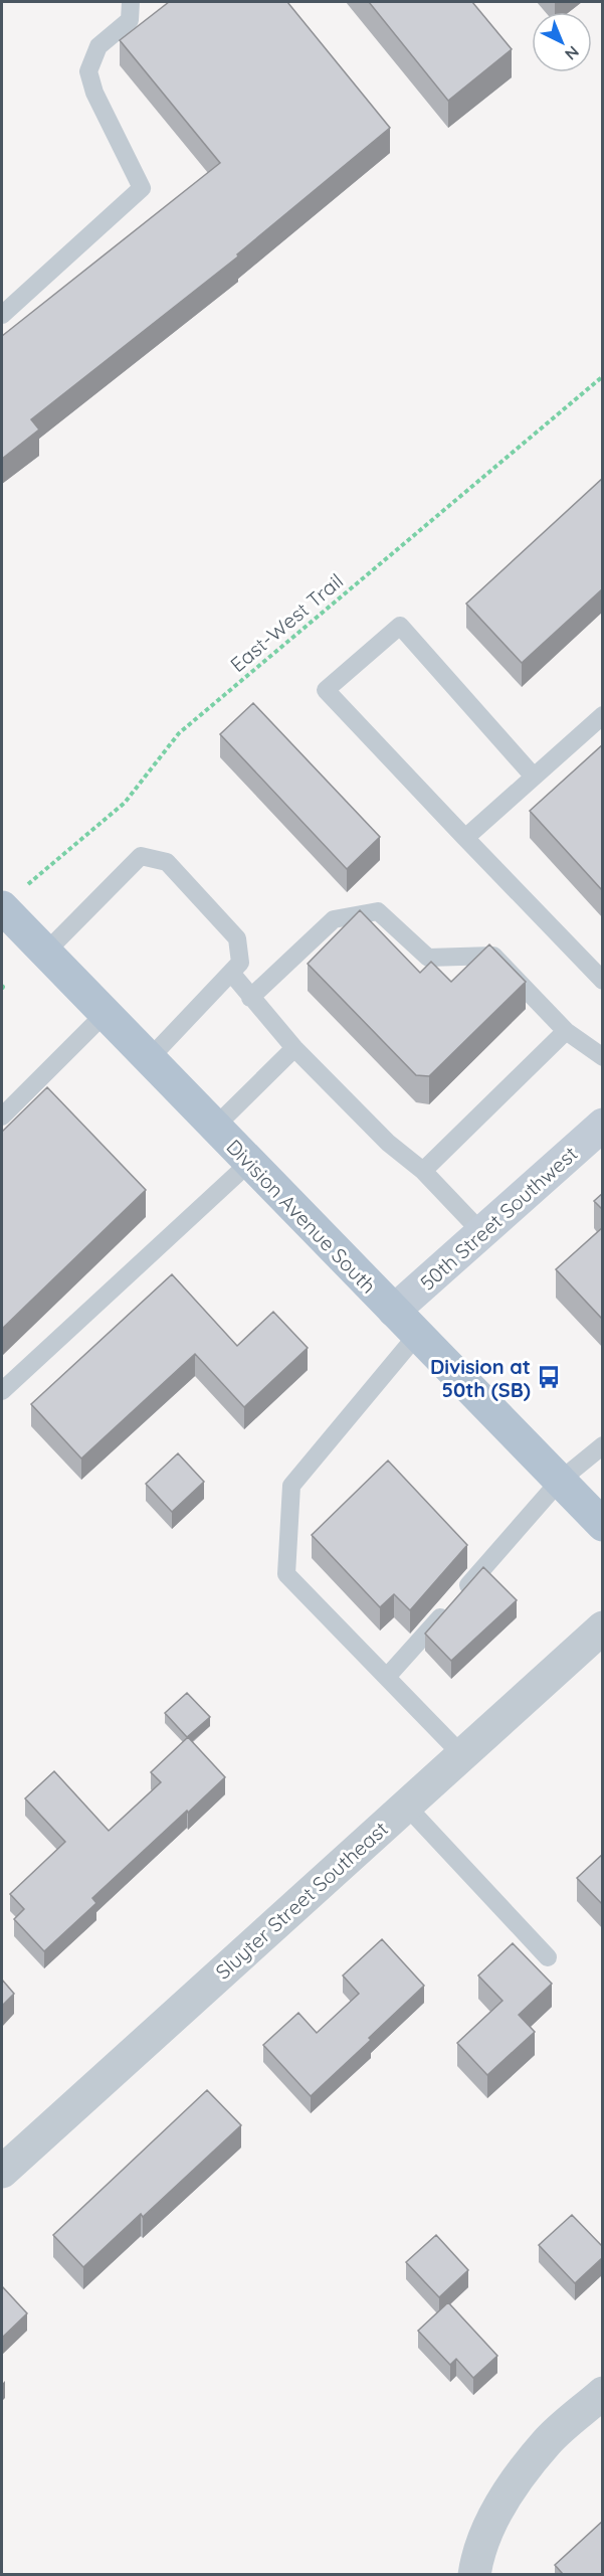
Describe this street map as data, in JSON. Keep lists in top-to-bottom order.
{
  "streets": {
    "main road": ["Division Avenue South"],
    "street": ["50th Street Southwest", "Sluyter Street Southeast"],
    "path": ["East-West Trail"]
  },
  "crossings": [
    ["Division Avenue South", "50th Street Southwest"]
  ],
  "places": {
    "bus stop": ["Division at 50th (SB)"]
  },
  "north": "bottom right"
}
